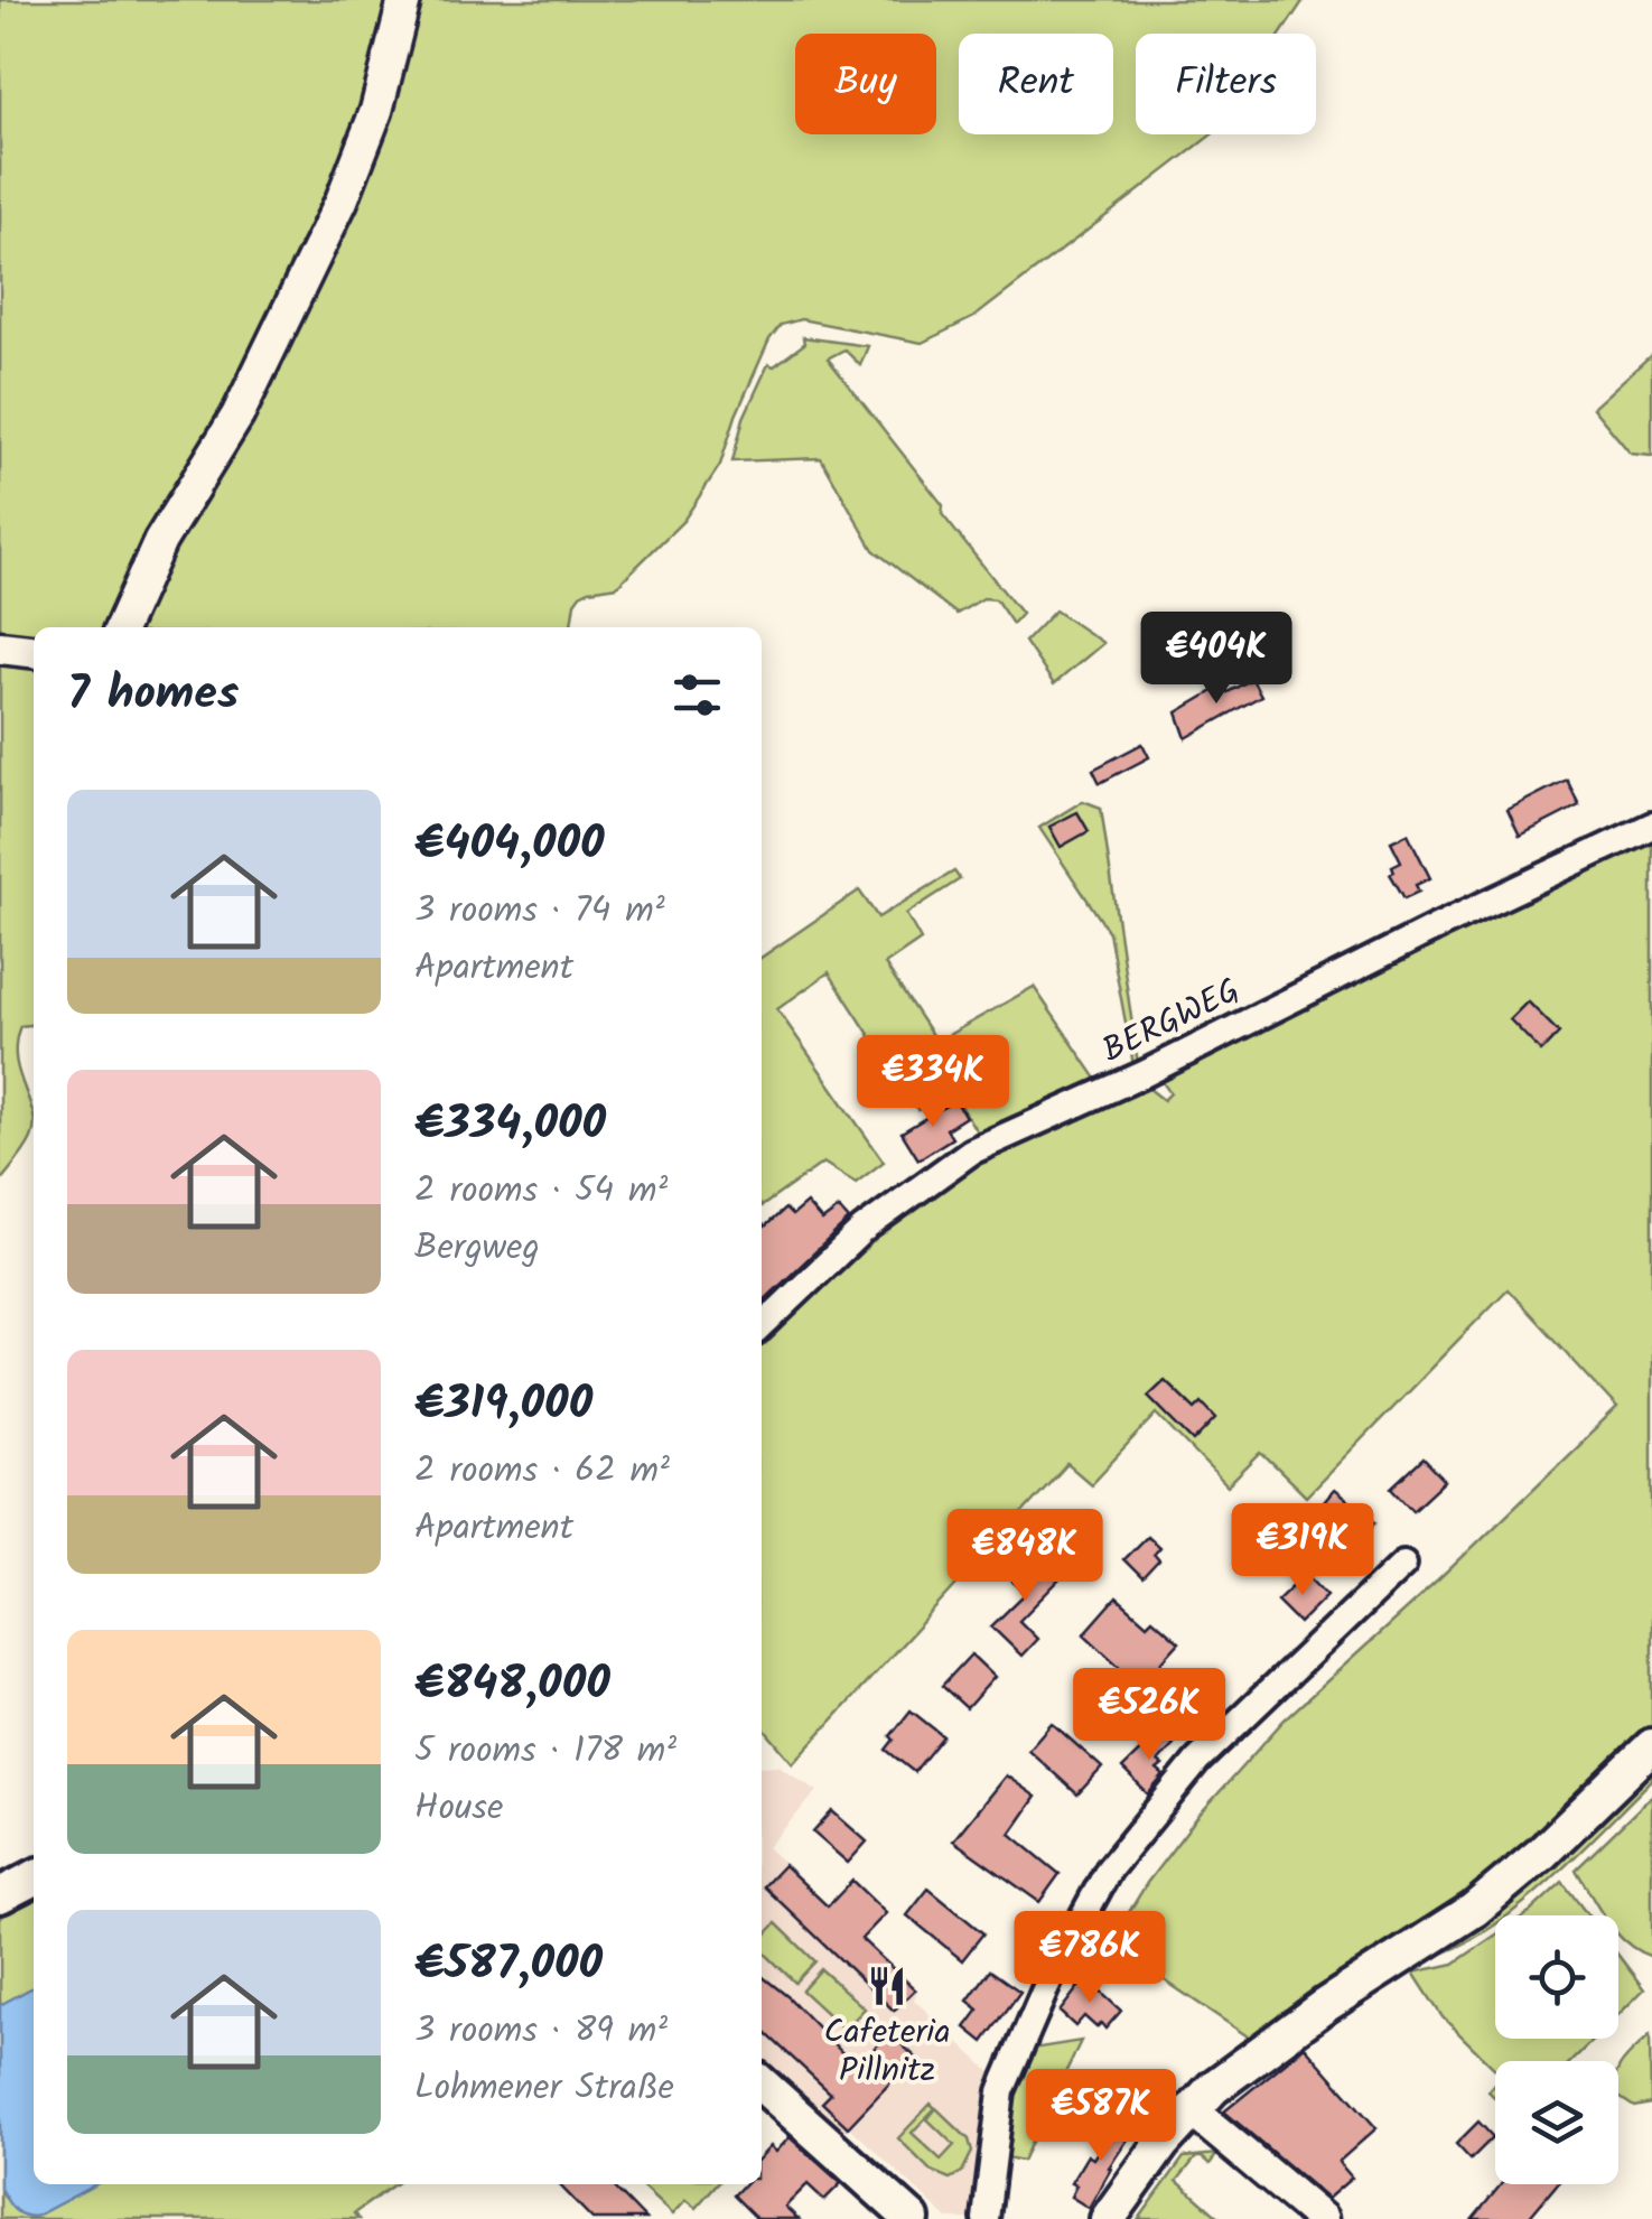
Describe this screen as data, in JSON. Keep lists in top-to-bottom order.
{
  "streets": {
    "street": ["BERGWEG"]
  },
  "places": {
    "restaurant": ["Cafeteria Pillnitz"]
  },
  "page": {
    "chip": ["Buy", "Rent", "Filters"],
    "price": [
      "€404K",
      "€334K",
      "€319K",
      "€848K",
      "€526K",
      "€786K",
      "€587K"
    ],
    "heading": "7 homes",
    "list": [
      {
        "name": "€404,000",
        "note": "3 rooms · 74 m² · Apartment"
      },
      {
        "name": "€334,000",
        "note": "2 rooms · 54 m² · Bergweg"
      },
      {
        "name": "€319,000",
        "note": "2 rooms · 62 m² · Apartment"
      },
      {
        "name": "€848,000",
        "note": "5 rooms · 178 m² · House"
      },
      {
        "name": "€587,000",
        "note": "3 rooms · 89 m² · Lohmener Straße"
      }
    ]
  }
}
